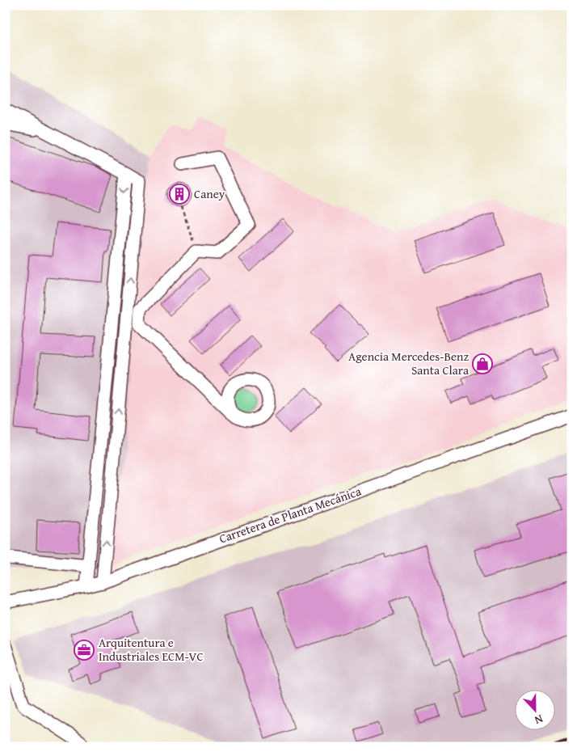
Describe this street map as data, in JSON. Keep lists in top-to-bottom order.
{
  "streets": {
    "street": ["Carretera de Planta Mecánica"]
  },
  "places": {
    "building": ["Caney"],
    "shop": ["Agencia Mercedes-Benz Santa Clara"],
    "office": ["Arquitentura e Industriales ECM-VC"]
  },
  "north": "bottom"
}
